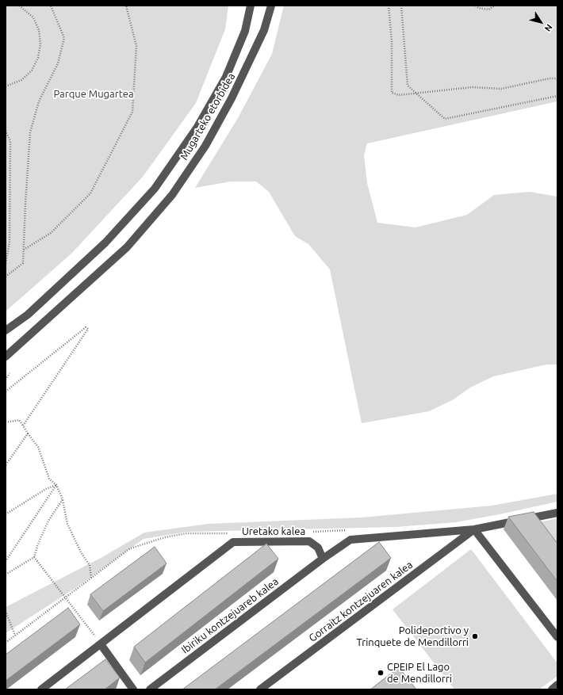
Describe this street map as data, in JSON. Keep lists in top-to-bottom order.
{
  "streets": {
    "street": [
      "Mugarteko etorbidea",
      "Uretako kalea",
      "Gorraitz kontzejuaren kalea",
      "Ibiriku kontzejuareb kalea"
    ]
  },
  "crossings": [
    ["Uretako kalea", "Ibiriku kontzejuareb kalea"]
  ],
  "parks": ["Parque Mugartea"],
  "places": ["Polideportivo y Trinquete de Mendillorri", "CPEIP El Lago de Mendillorri"],
  "north": "bottom right"
}
